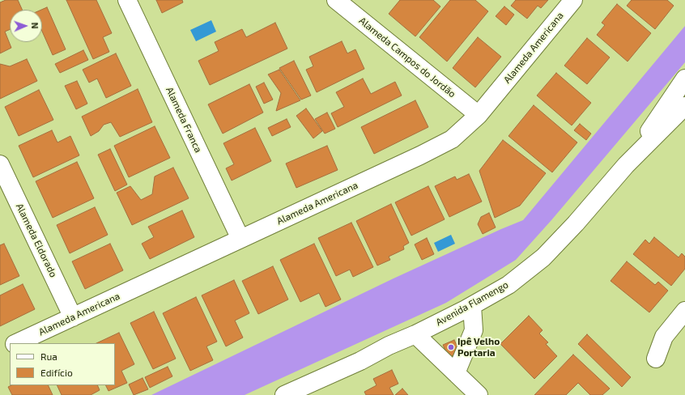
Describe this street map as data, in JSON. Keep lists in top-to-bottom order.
{
  "streets": {
    "street": [
      "Alameda Americana",
      "Alameda Campos do Jordão",
      "Alameda Franca",
      "Alameda Eldorado",
      "Avenida Flamengo"
    ]
  },
  "crossings": [
    ["Alameda Americana", "Alameda Campos do Jordão"],
    ["Alameda Americana", "Alameda Franca"],
    ["Alameda Americana", "Alameda Eldorado"]
  ],
  "places": ["Ipê Velho Portaria"],
  "legend": ["Rua", "Edifício"],
  "north": "right"
}
